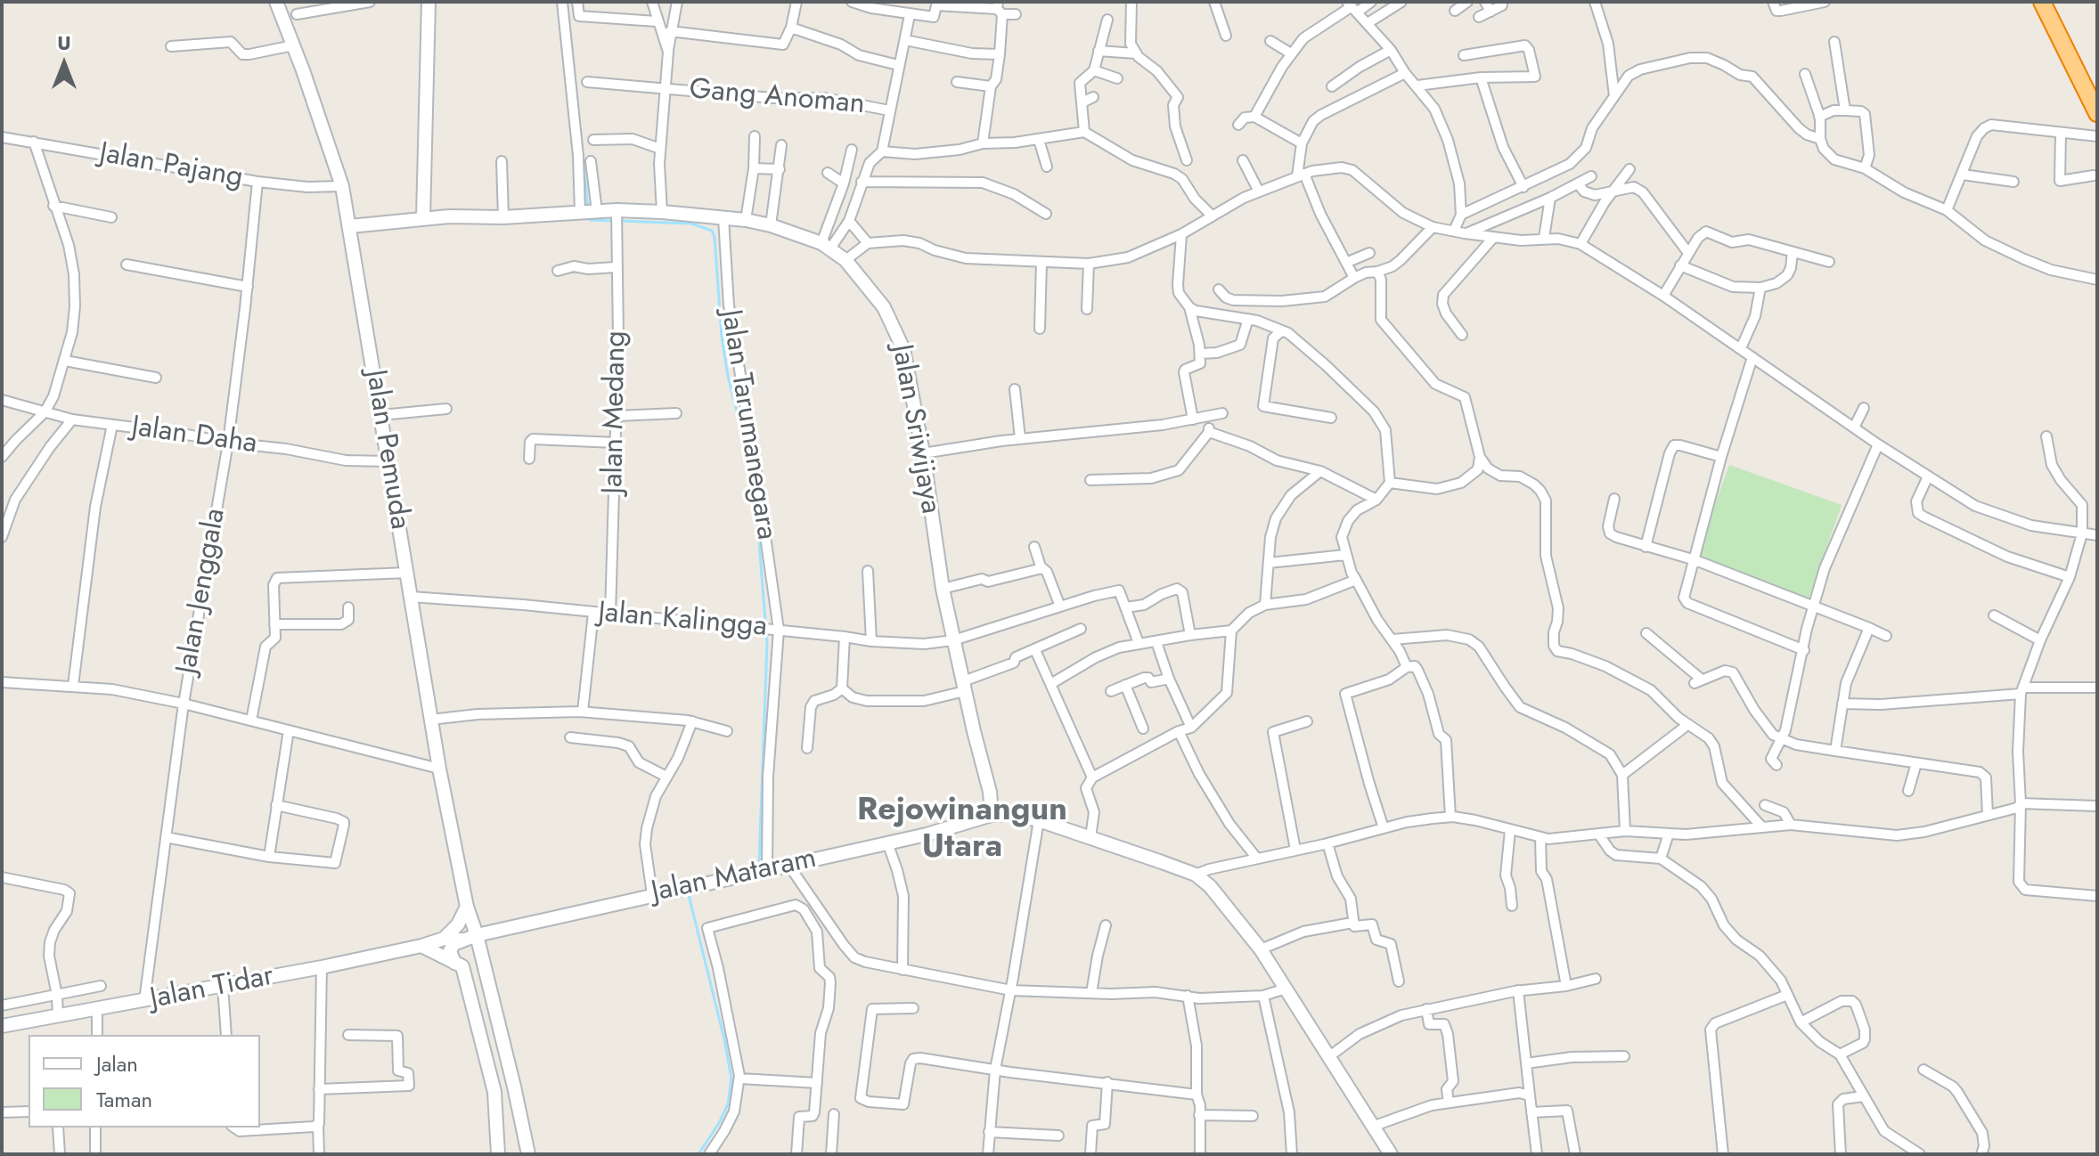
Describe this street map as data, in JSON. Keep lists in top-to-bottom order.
{
  "streets": {
    "main road": [
      "Jalan Sriwijaya",
      "Jalan Pemuda",
      "Jalan Mataram",
      "Jalan Tidar"
    ],
    "street": [
      "Gang Anoman",
      "Jalan Pajang",
      "Jalan Medang",
      "Jalan Tarumanegara",
      "Jalan Daha",
      "Jalan Jenggala",
      "Jalan Kalingga"
    ]
  },
  "crossings": [
    ["Jalan Pajang", "Jalan Pemuda"],
    ["Jalan Pajang", "Jalan Jenggala"],
    ["Jalan Medang", "Jalan Sriwijaya"],
    ["Jalan Medang", "Jalan Kalingga"],
    ["Jalan Tarumanegara", "Jalan Sriwijaya"],
    ["Jalan Tarumanegara", "Jalan Kalingga"],
    ["Jalan Tarumanegara", "Jalan Mataram"],
    ["Jalan Sriwijaya", "Jalan Pemuda"],
    ["Jalan Sriwijaya", "Jalan Kalingga"],
    ["Jalan Sriwijaya", "Jalan Mataram"],
    ["Jalan Daha", "Jalan Pemuda"],
    ["Jalan Daha", "Jalan Jenggala"],
    ["Jalan Pemuda", "Jalan Kalingga"],
    ["Jalan Pemuda", "Jalan Mataram"],
    ["Jalan Jenggala", "Jalan Tidar"],
    ["Jalan Mataram", "Jalan Tidar"]
  ],
  "districts": ["Rejowinangun Utara"],
  "legend": ["Jalan", "Taman"],
  "north": "top"
}
